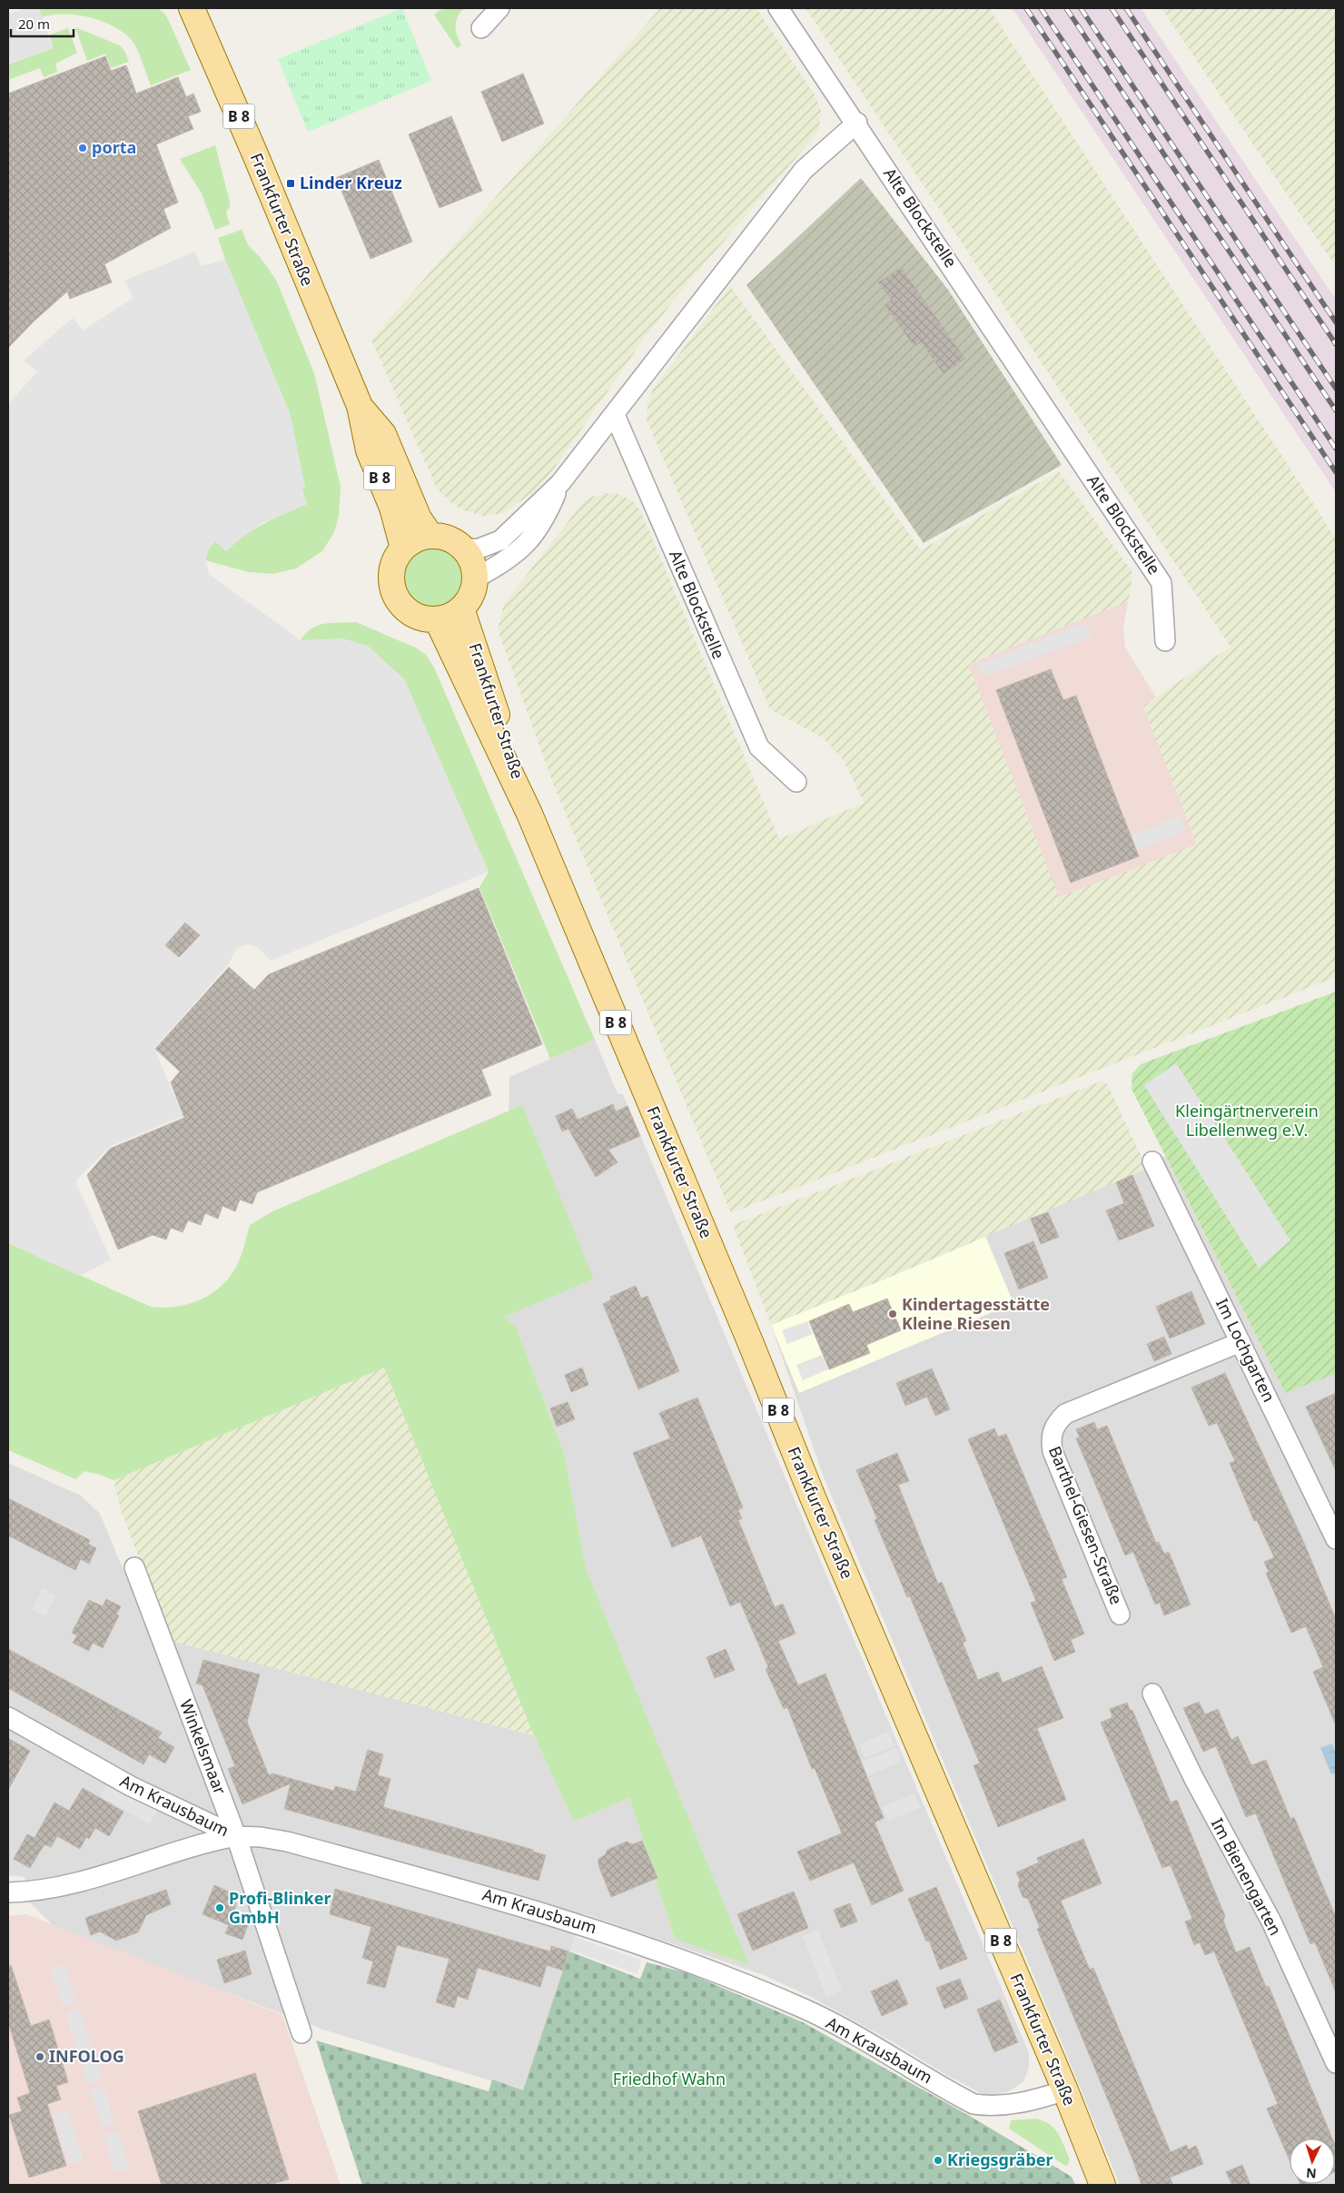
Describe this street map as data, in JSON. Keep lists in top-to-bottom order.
{
  "streets": {
    "main road": ["B 8", "Frankfurter Straße"],
    "street": [
      "Alte Blockstelle",
      "Im Lochgarten",
      "Barthel-Giesen-Straße",
      "Winkelsmaar",
      "Am Krausbaum",
      "Im Bienengarten"
    ]
  },
  "crossings": [
    ["Frankfurter Straße", "Am Krausbaum"],
    ["Im Lochgarten", "Barthel-Giesen-Straße"],
    ["Winkelsmaar", "Am Krausbaum"]
  ],
  "parks": ["Kleingärtnerverein Libellenweg e.V.", "Friedhof Wahn"],
  "places": {
    "other": [
      "porta",
      "Kindertagesstätte Kleine Riesen",
      "Profi-Blinker GmbH",
      "INFOLOG",
      "Kriegsgräber"
    ],
    "transit": ["Linder Kreuz"]
  },
  "scale_bar": "20 m",
  "north": "bottom"
}
